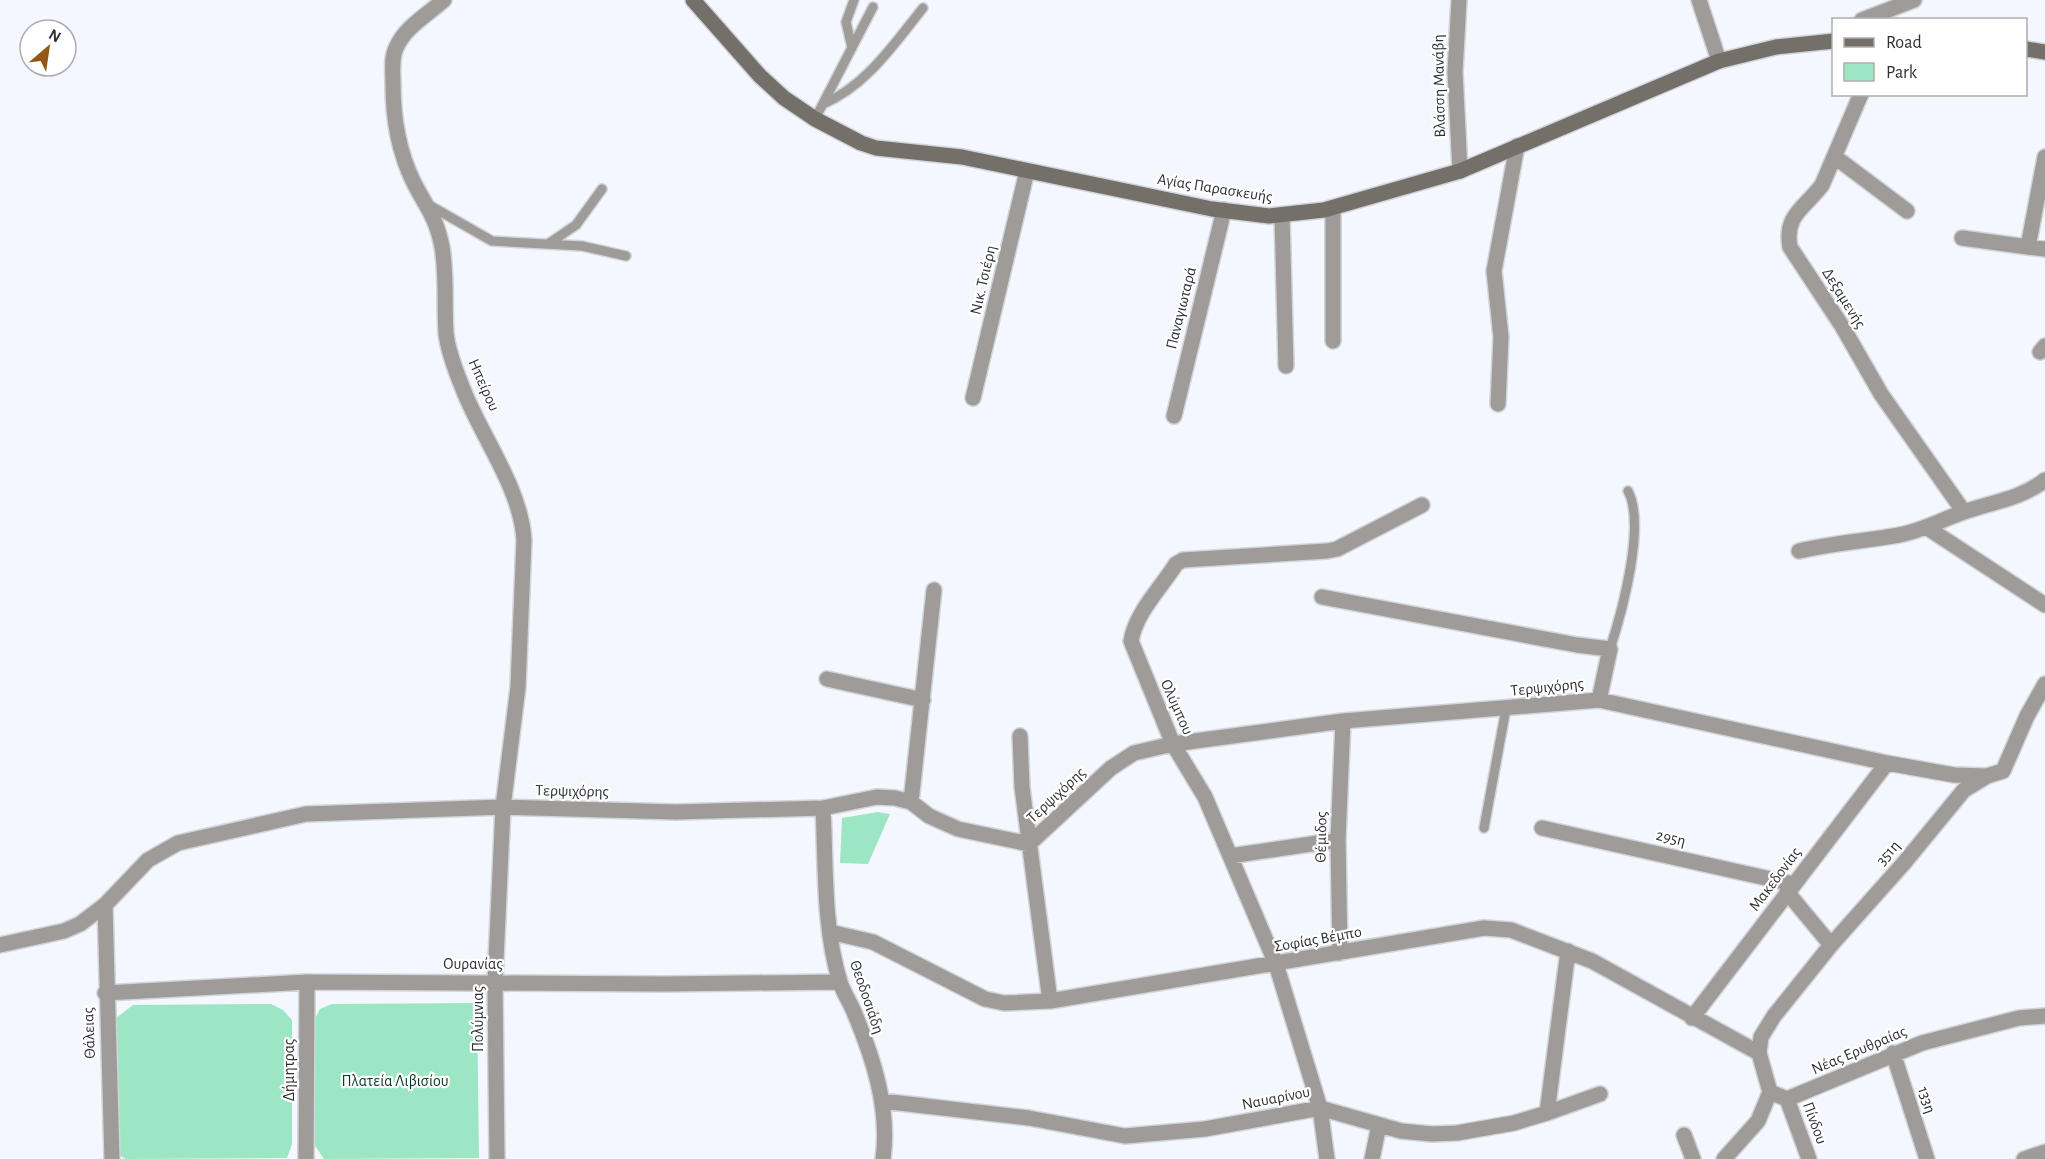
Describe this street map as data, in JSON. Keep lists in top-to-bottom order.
{
  "streets": {
    "street": [
      "Βλάσση Μανάβη",
      "Αγίας Παρασκευής",
      "Νικ. Τσιέρη",
      "Δεξαμενής",
      "Παναγιωταρά",
      "Ηπείρου",
      "Τερψιχόρης",
      "Ολύμπου",
      "Θέμιδος",
      "295η",
      "351η",
      "Μακεδονίας",
      "Σοφίας Βέμπο",
      "Ουρανίας",
      "Θεοδοσιάδη",
      "Πολύμνιας",
      "Θάλειας",
      "Νέας Ερυθραίας",
      "Δήμητρας",
      "Ναυαρίνου",
      "133η",
      "Πίνδου"
    ]
  },
  "crossings": [
    ["Βλάσση Μανάβη", "Αγίας Παρασκευής"],
    ["Αγίας Παρασκευής", "Νικ. Τσιέρη"],
    ["Αγίας Παρασκευής", "Παναγιωταρά"],
    ["Ηπείρου", "Τερψιχόρης"],
    ["Ηπείρου", "Πολύμνιας"],
    ["Τερψιχόρης", "Ολύμπου"],
    ["Τερψιχόρης", "Θέμιδος"],
    ["Τερψιχόρης", "351η"],
    ["Τερψιχόρης", "Μακεδονίας"],
    ["Τερψιχόρης", "Θεοδοσιάδη"],
    ["Τερψιχόρης", "Πολύμνιας"],
    ["Τερψιχόρης", "Θάλειας"],
    ["Ολύμπου", "Σοφίας Βέμπο"],
    ["Ολύμπου", "Ναυαρίνου"],
    ["Θέμιδος", "Σοφίας Βέμπο"],
    ["295η", "Μακεδονίας"],
    ["351η", "Σοφίας Βέμπο"],
    ["Μακεδονίας", "Σοφίας Βέμπο"],
    ["Σοφίας Βέμπο", "Θεοδοσιάδη"],
    ["Ουρανίας", "Θεοδοσιάδη"],
    ["Ουρανίας", "Πολύμνιας"],
    ["Ουρανίας", "Θάλειας"],
    ["Ουρανίας", "Δήμητρας"],
    ["Θεοδοσιάδη", "Ναυαρίνου"],
    ["Νέας Ερυθραίας", "133η"],
    ["Νέας Ερυθραίας", "Πίνδου"]
  ],
  "parks": ["Πλατεία Λιβισίου"],
  "legend": ["Road", "Park"],
  "north": "top right"
}
